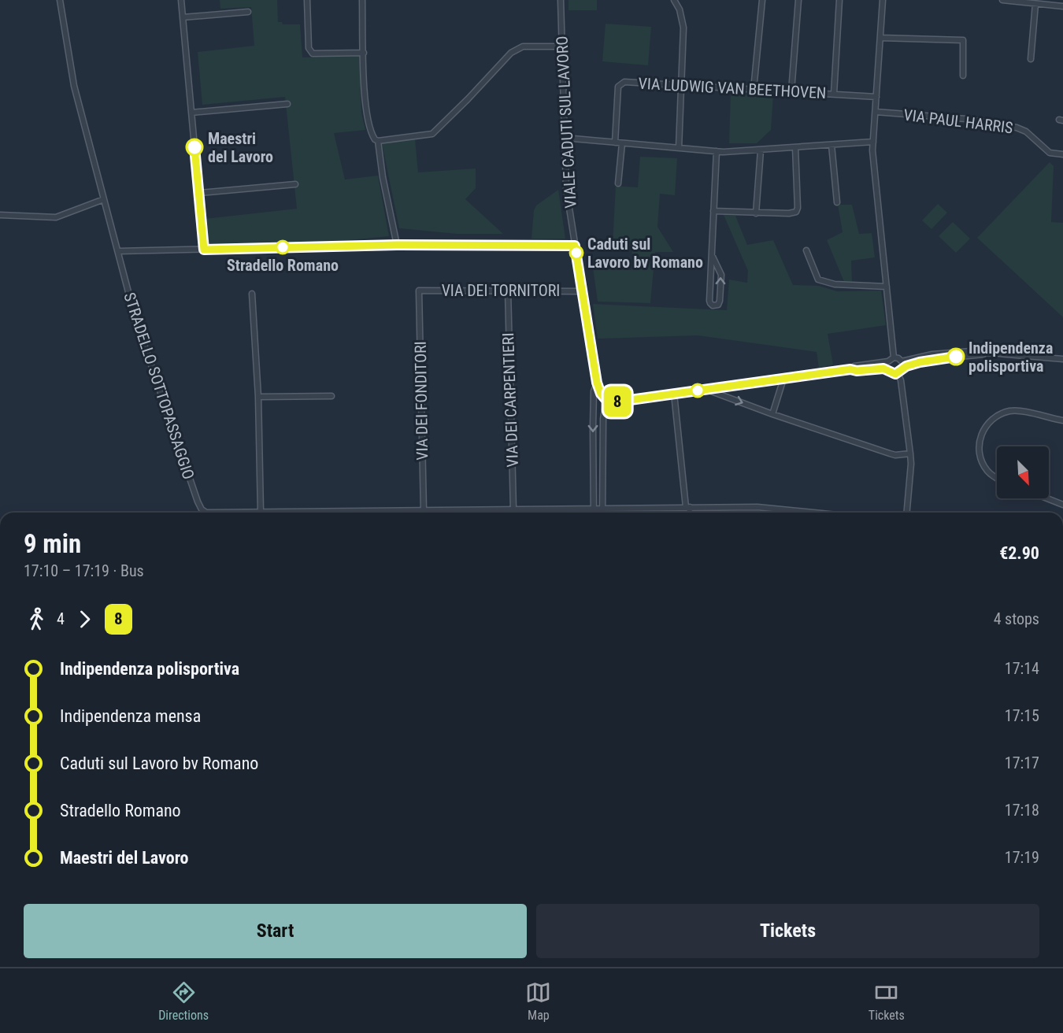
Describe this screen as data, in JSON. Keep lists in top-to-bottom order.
{
  "streets": {
    "street": [
      "VIA LUDWIG VAN BEETHOVEN",
      "VIA PAUL HARRIS",
      "VIALE CADUTI SUL LAVORO",
      "VIA DEI TORNITORI",
      "STRADELLO SOTTOPASSAGGIO",
      "VIA DEI CARPENTIERI",
      "VIA DEI FONDITORI"
    ]
  },
  "crossings": [
    ["VIALE CADUTI SUL LAVORO", "VIA DEI TORNITORI"],
    ["VIA DEI TORNITORI", "VIA DEI CARPENTIERI"],
    ["VIA DEI TORNITORI", "VIA DEI FONDITORI"]
  ],
  "places": [
    "Maestri del Lavoro",
    "Stradello Romano",
    "Caduti sul Lavoro bv Romano",
    "Indipendenza polisportiva"
  ],
  "lines": ["bus line 8"],
  "north": "bottom right",
  "page": {
    "on_map": "8",
    "heading": ["9 min", "17:10 – 17:19 · Bus", "€2.90"],
    "legs": ["4", "8", "4 stops"],
    "list": [
      {
        "name": "Indipendenza polisportiva",
        "value": "17:14"
      },
      {
        "name": "Indipendenza mensa",
        "value": "17:15"
      },
      {
        "name": "Caduti sul Lavoro bv Romano",
        "value": "17:17"
      },
      {
        "name": "Stradello Romano",
        "value": "17:18"
      },
      {
        "name": "Maestri del Lavoro",
        "value": "17:19"
      }
    ],
    "buttons": ["Start", "Tickets"],
    "tabs": ["Directions", "Map", "Tickets"]
  }
}
